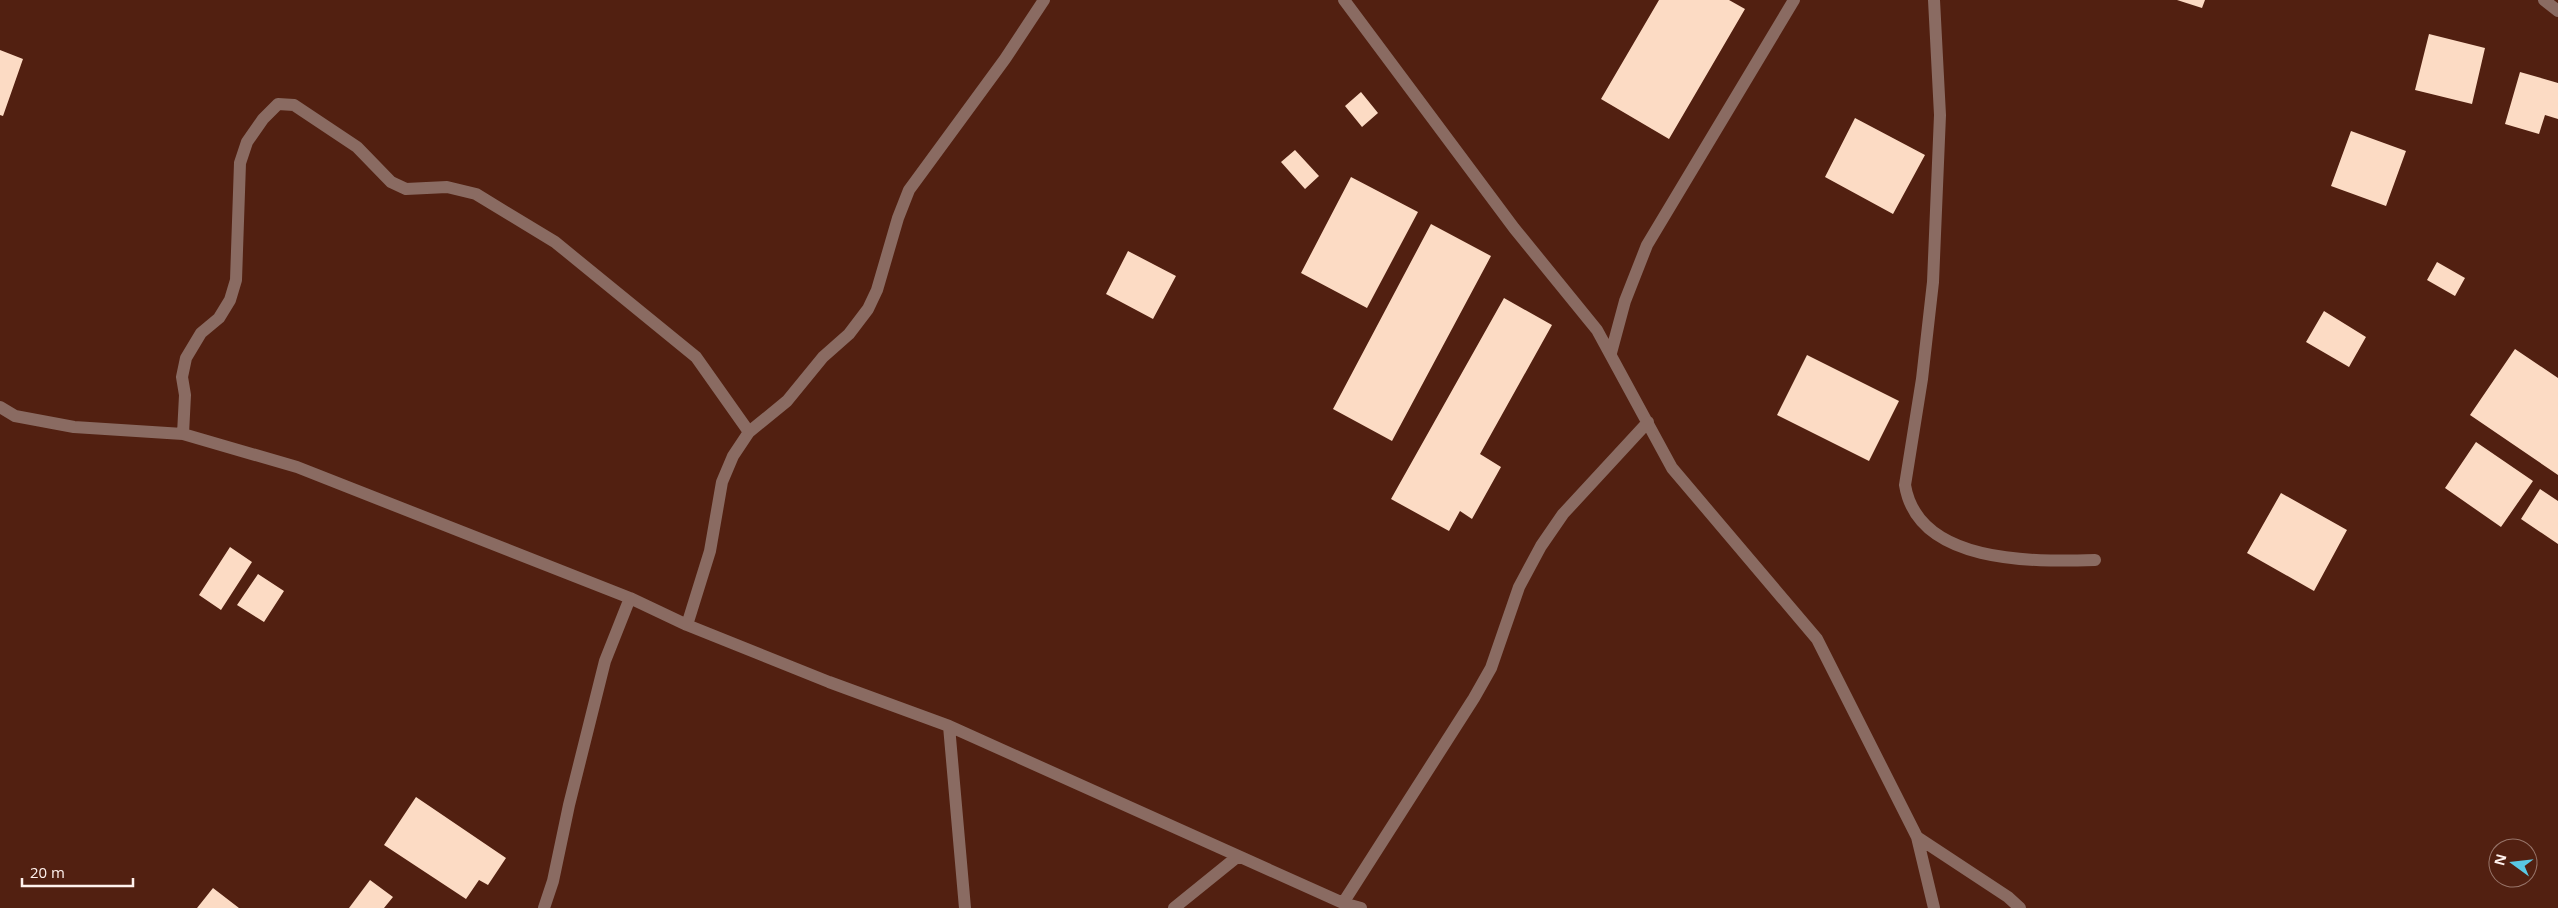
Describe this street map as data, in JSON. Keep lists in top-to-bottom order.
{
  "scale_bar": "20 m",
  "north": "left"
}
